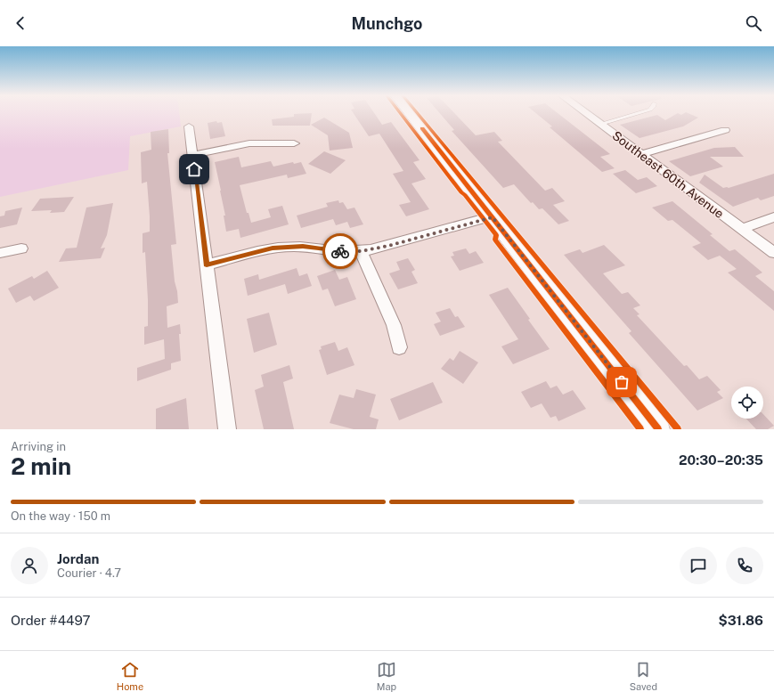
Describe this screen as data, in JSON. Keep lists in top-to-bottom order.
{
  "streets": {
    "street": ["Southeast 60th Avenue"]
  },
  "page": {
    "header": "Munchgo",
    "heading": ["2 min", "Arriving in", "20:30–20:35"],
    "panel": [
      "Jordan",
      "Courier · 4.7",
      "Order #4497",
      "$31.86"
    ],
    "bar": "On the way · 150 m",
    "tabs": ["Home", "Map", "Saved"]
  }
}
